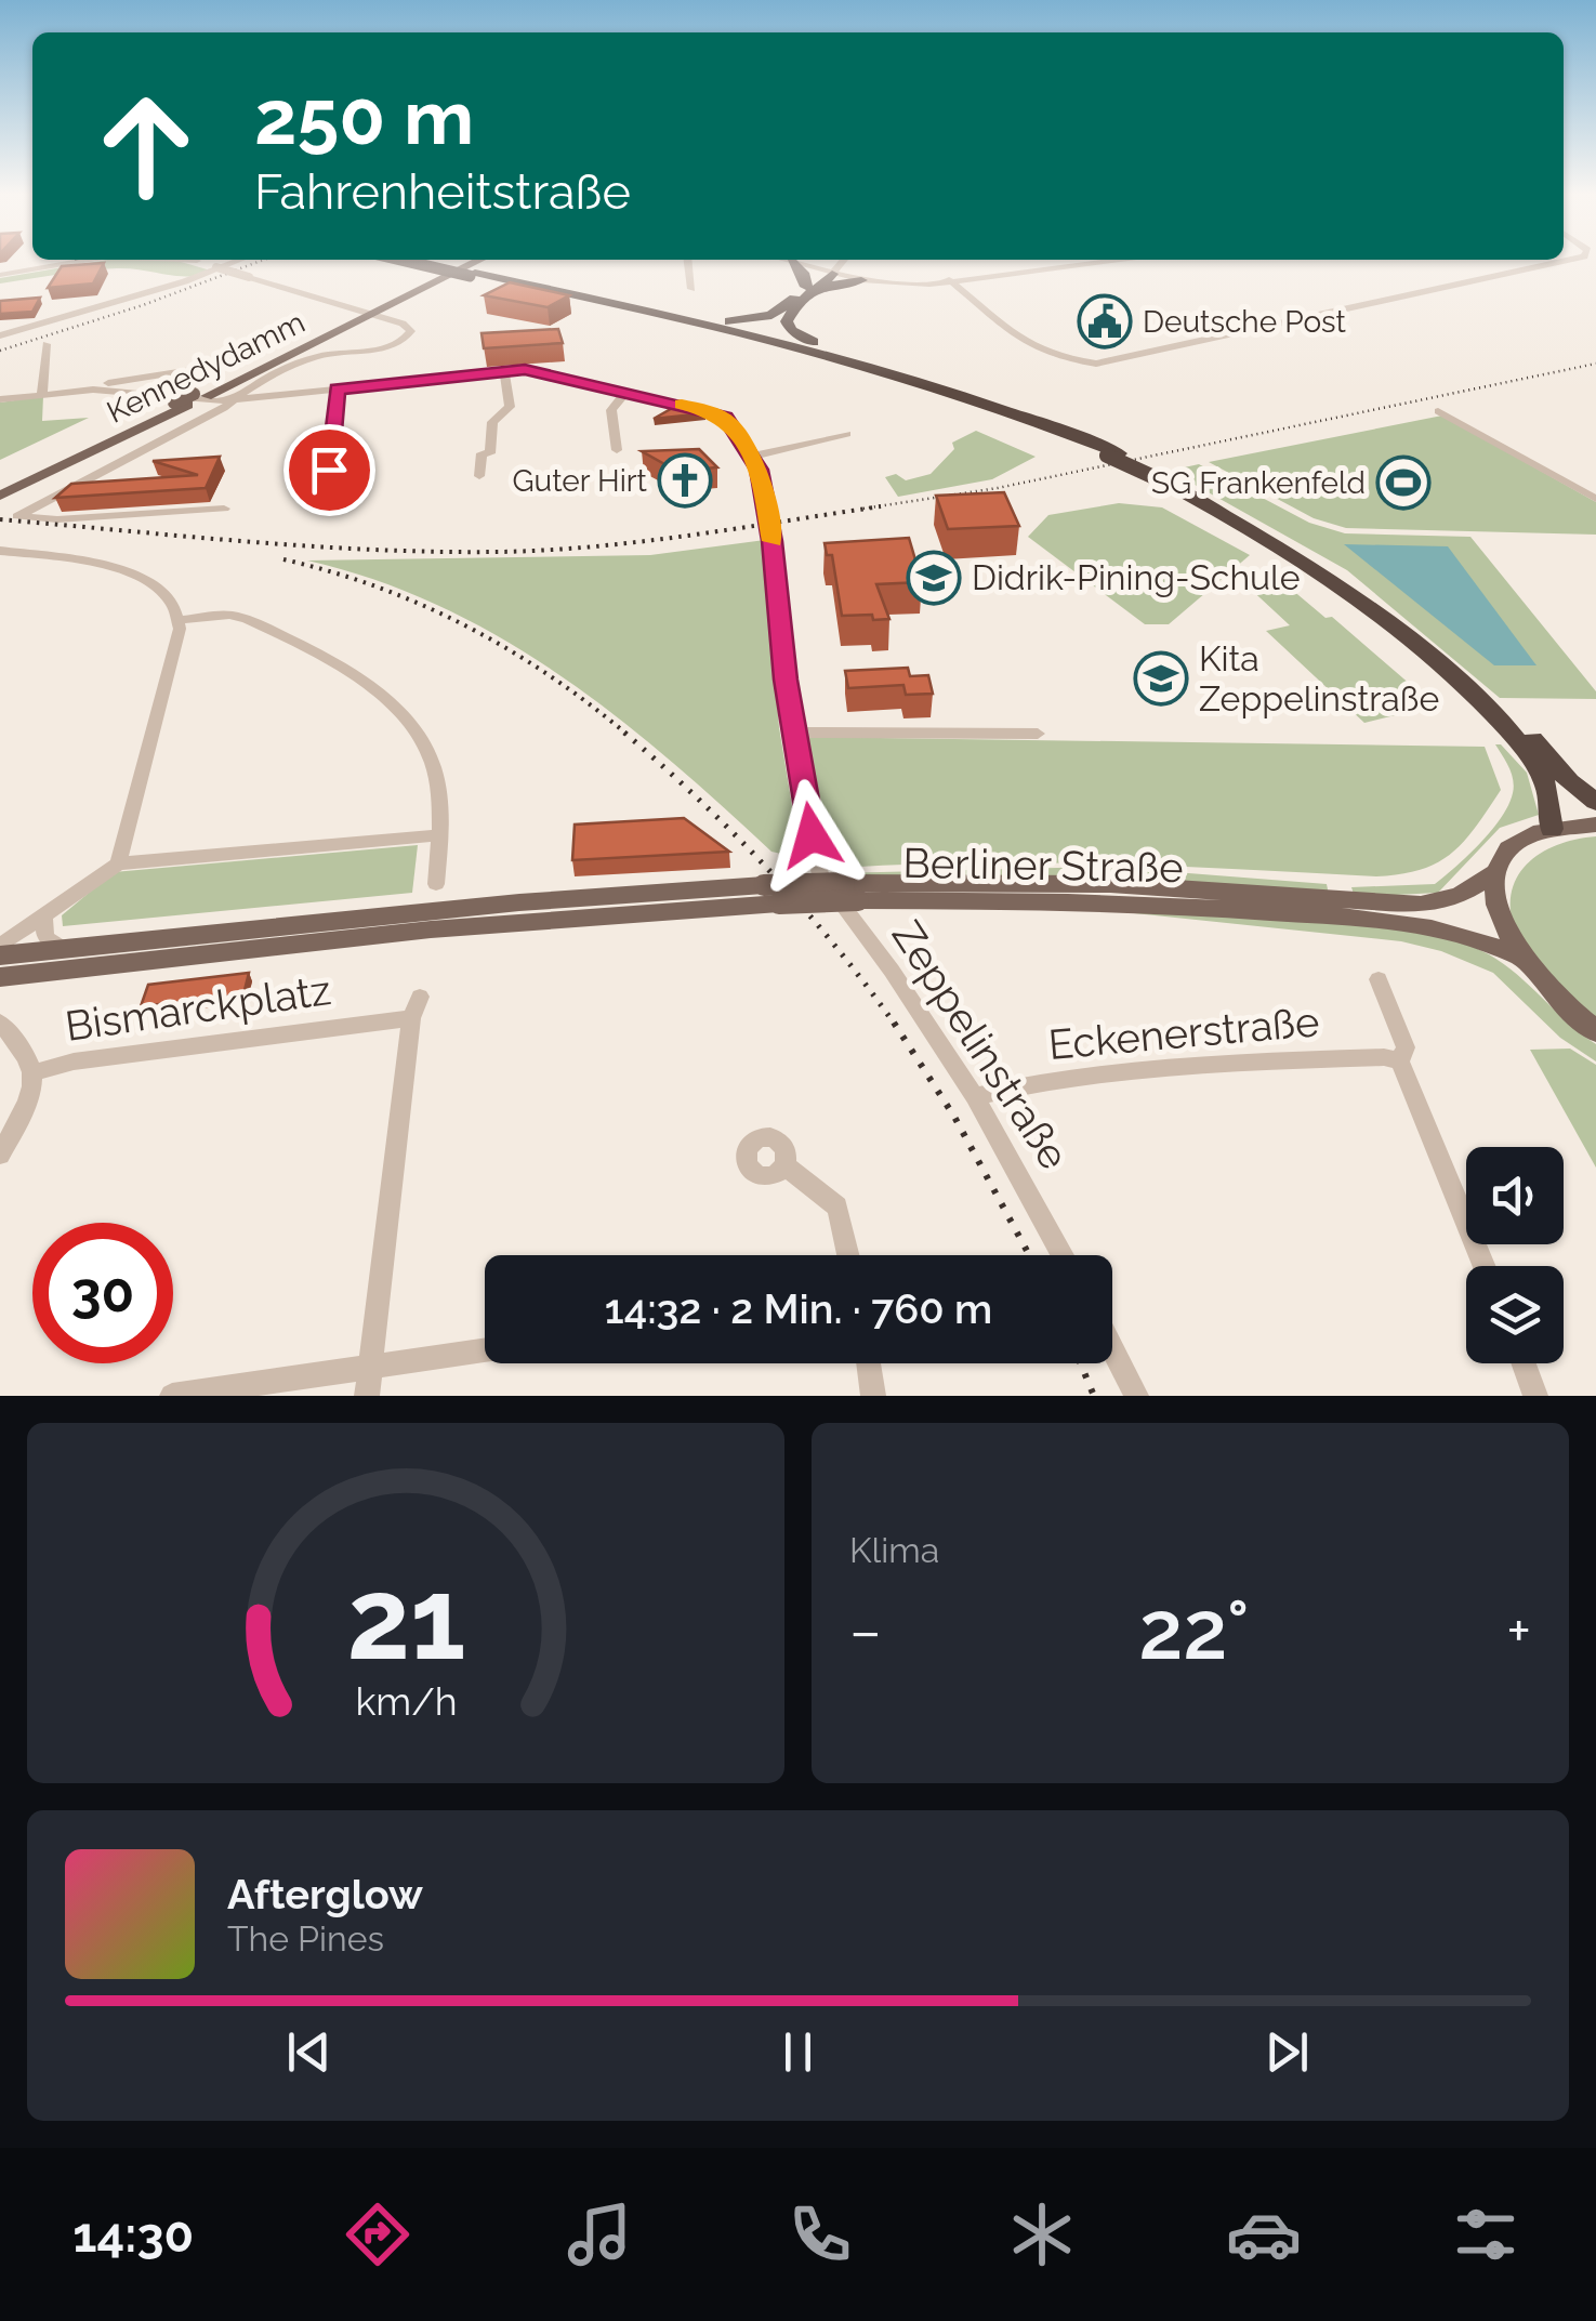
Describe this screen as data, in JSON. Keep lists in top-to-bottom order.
{
  "streets": {
    "main road": ["Kennedydamm", "Berliner Straße", "Bismarckplatz"],
    "street": ["Eckenerstraße", "Zeppelinstraße"]
  },
  "crossings": [
    ["Berliner Straße", "Bismarckplatz"],
    ["Eckenerstraße", "Zeppelinstraße"]
  ],
  "places": {
    "public building": ["Deutsche Post"],
    "church": ["Guter Hirt"],
    "sports": ["SG Frankenfeld"],
    "school or university": ["Didrik-Pining-Schule", "Kita Zeppelinstraße"]
  },
  "page": {
    "turn": ["250 m", "Fahrenheitstraße"],
    "limit": "30",
    "trip": "14:32 · 2 Min. · 760 m",
    "tile": "Klima",
    "heat": ["−", "22°", "+"],
    "song": ["Afterglow", "The Pines"],
    "tabs": "14:30",
    "gauge": ["21", "km/h"]
  }
}
